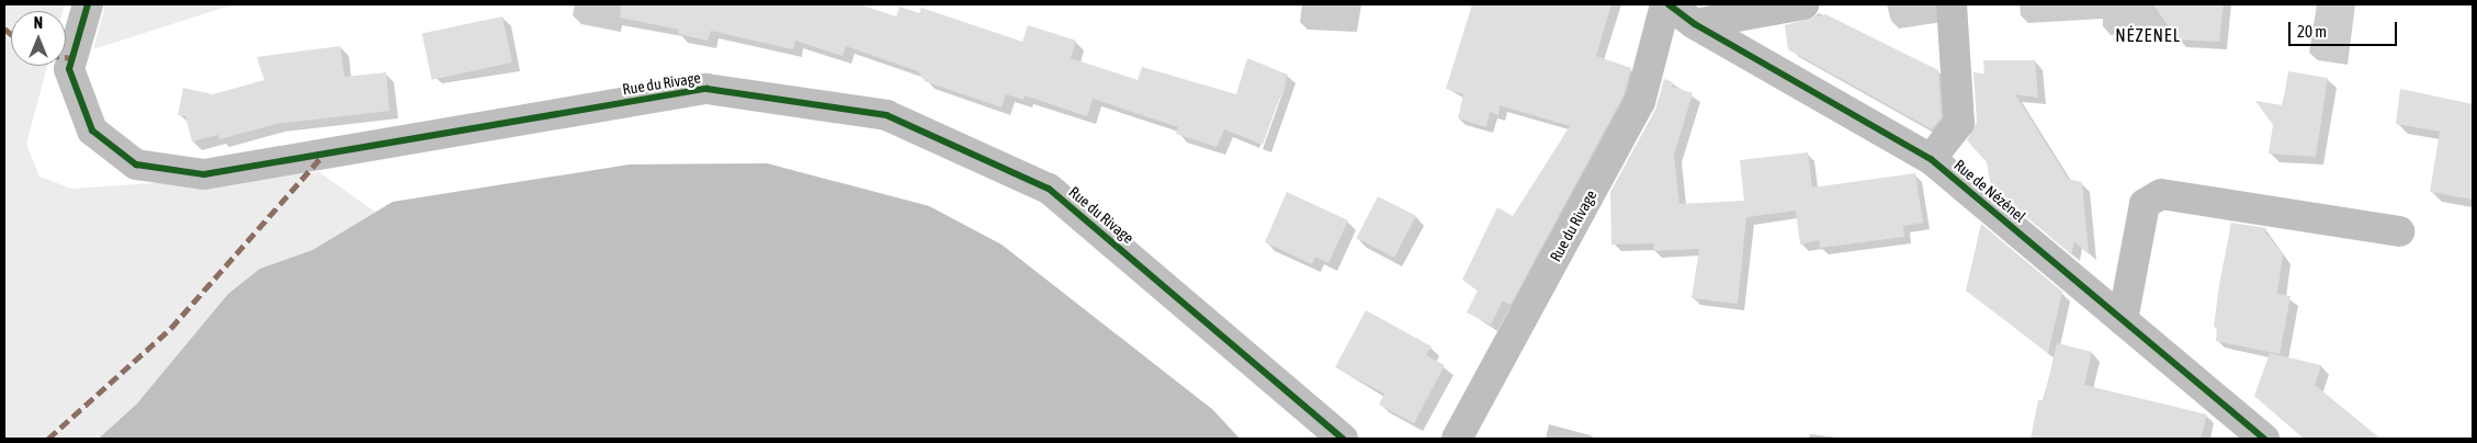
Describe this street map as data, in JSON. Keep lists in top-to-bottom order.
{
  "streets": {
    "street": ["Rue du Rivage", "Rue de Nézénel"]
  },
  "crossings": [
    ["Rue du Rivage", "Rue de Nézénel"]
  ],
  "districts": ["NÉZENEL"],
  "scale_bar": "20 m",
  "north": "top"
}
